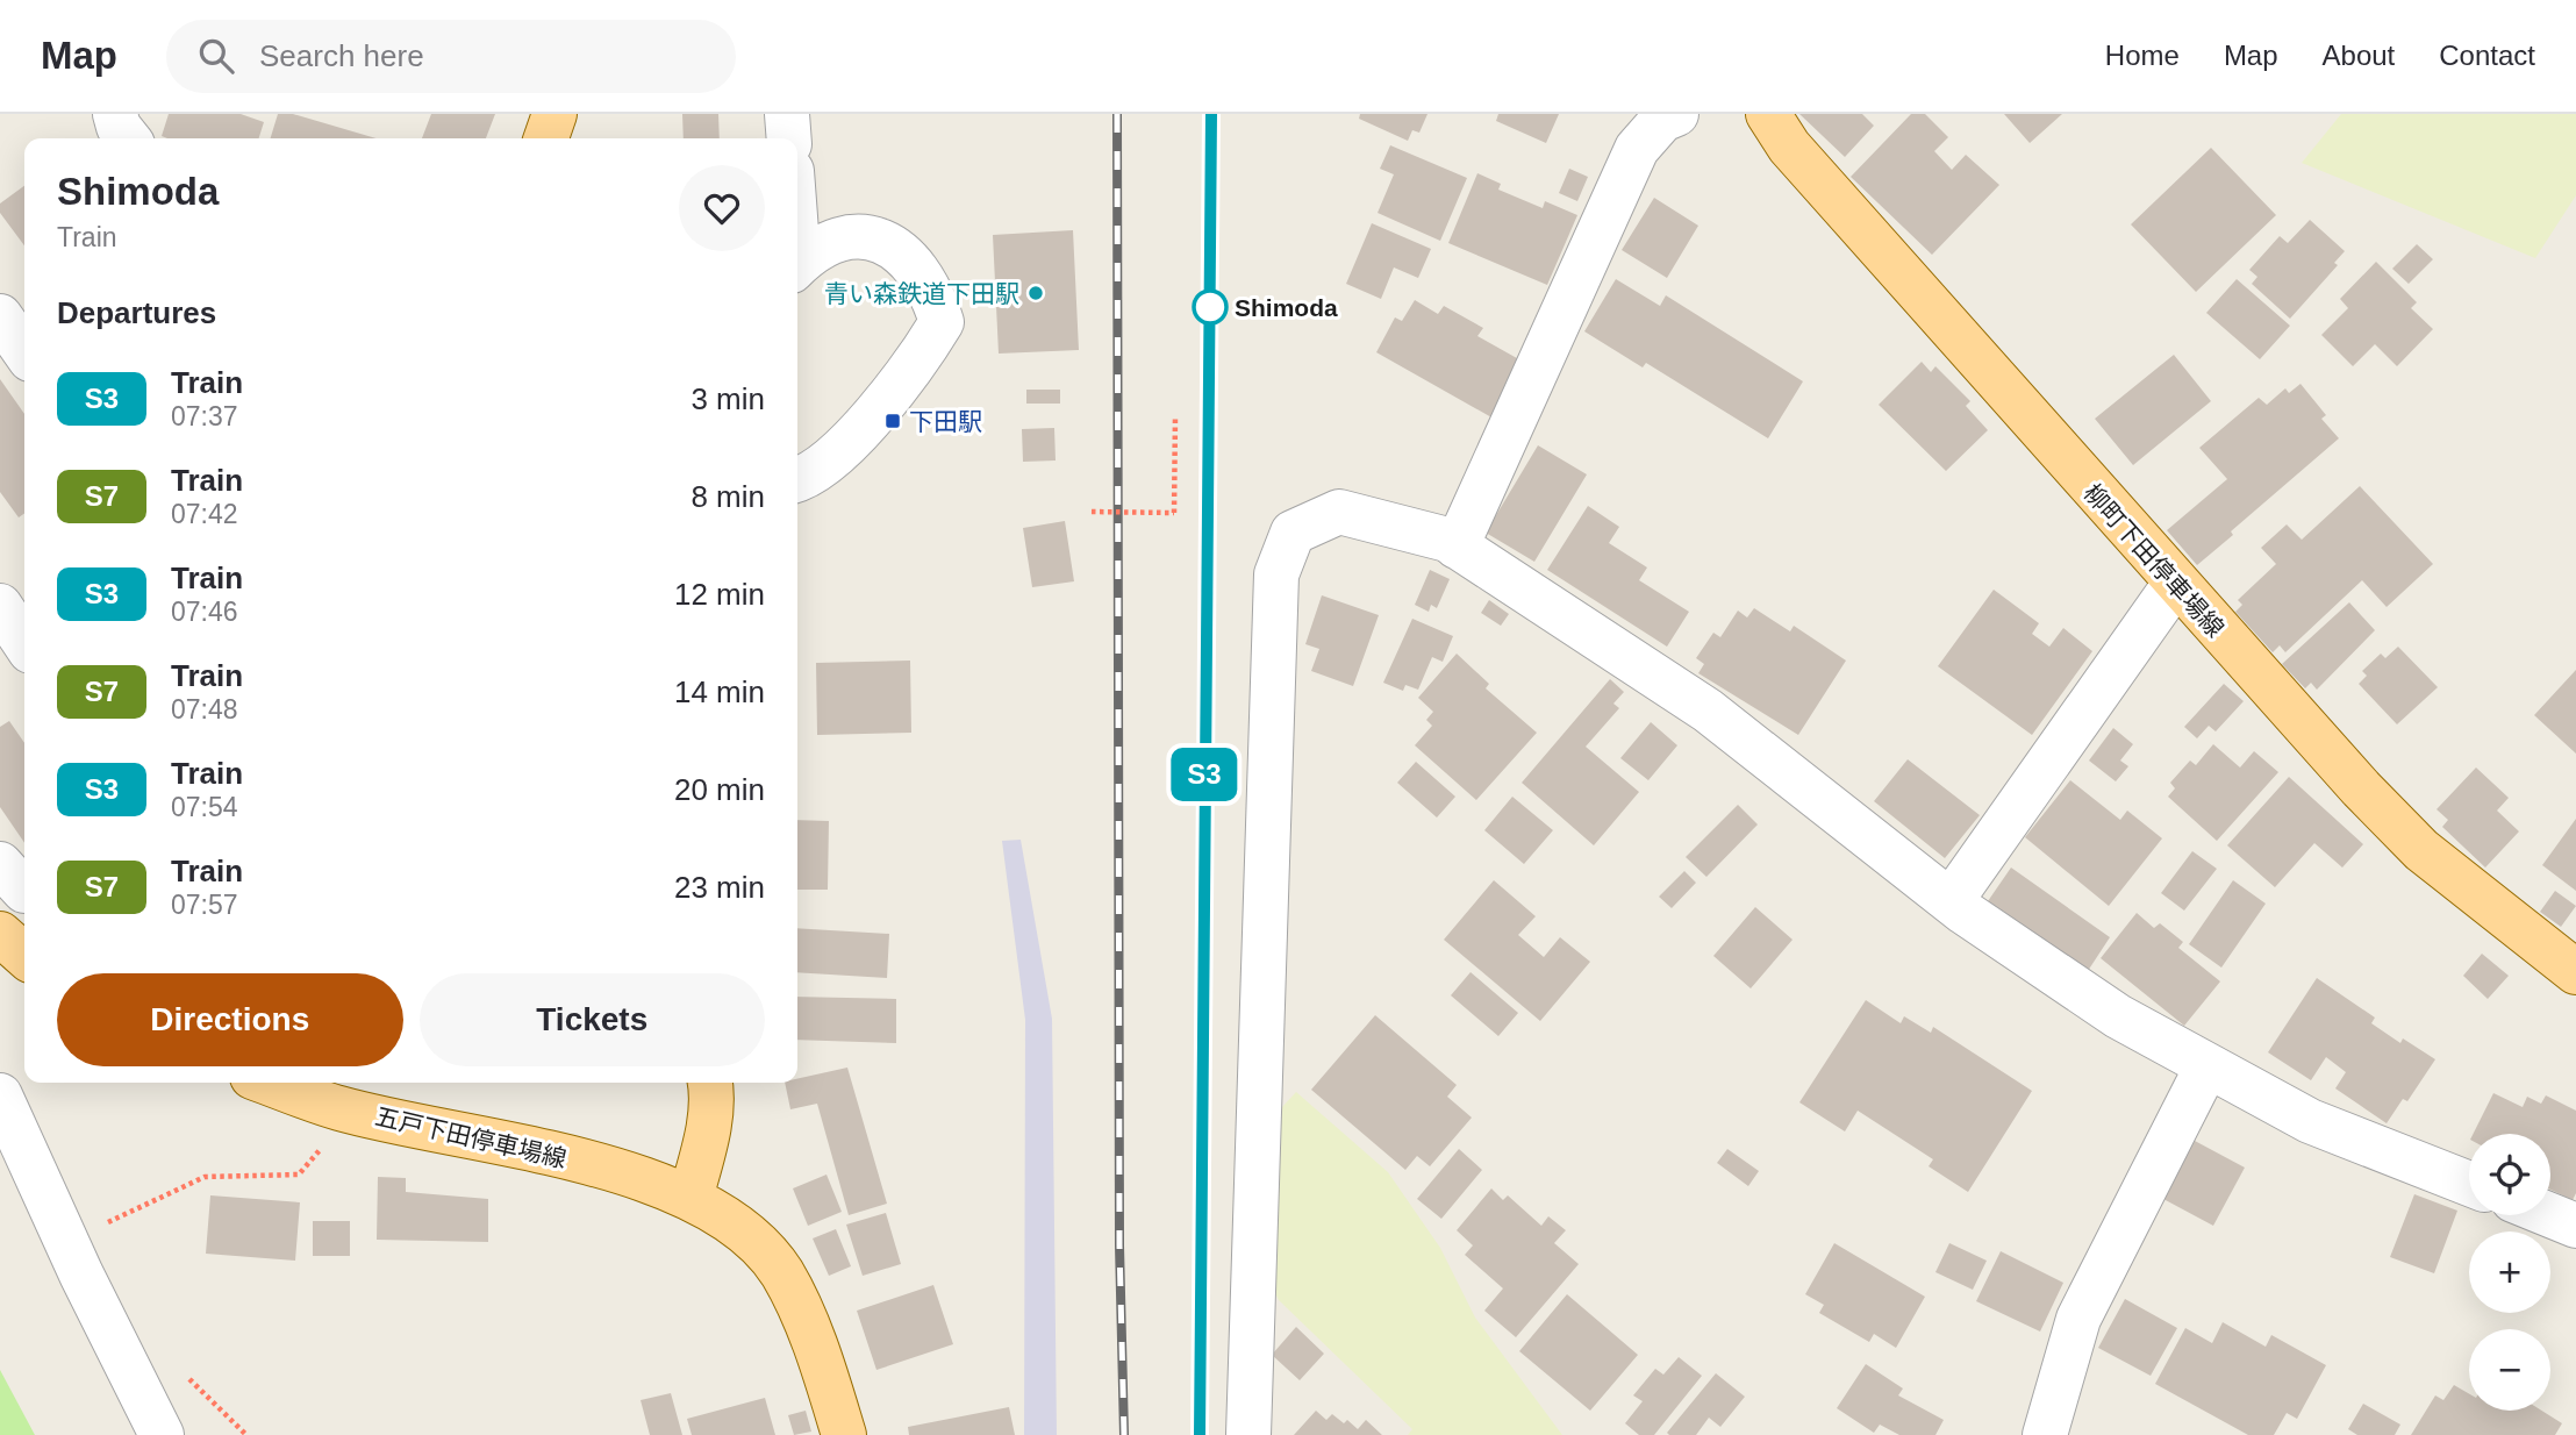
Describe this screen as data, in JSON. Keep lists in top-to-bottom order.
{
  "streets": {
    "main road": ["柳町下田停車場線", "五戸下田停車場線"]
  },
  "places": {
    "other": ["青い森鉄道下田駅", "Shimoda"],
    "transit": ["下田駅"]
  },
  "page": {
    "header": "Map",
    "search": "Search here",
    "nav": [
      "Home",
      "Map",
      "About",
      "Contact"
    ],
    "on_map": "S3",
    "heading": [
      ["Shimoda", "Train"],
      "Departures"
    ],
    "list": [
      {
        "mark": "S3",
        "name": "Train",
        "note": "07:37",
        "value": "3 min"
      },
      {
        "mark": "S7",
        "name": "Train",
        "note": "07:42",
        "value": "8 min"
      },
      {
        "mark": "S3",
        "name": "Train",
        "note": "07:46",
        "value": "12 min"
      },
      {
        "mark": "S7",
        "name": "Train",
        "note": "07:48",
        "value": "14 min"
      },
      {
        "mark": "S3",
        "name": "Train",
        "note": "07:54",
        "value": "20 min"
      },
      {
        "mark": "S7",
        "name": "Train",
        "note": "07:57",
        "value": "23 min"
      }
    ],
    "buttons": ["Directions", "Tickets"],
    "map_buttons": ["+", "−"]
  }
}
